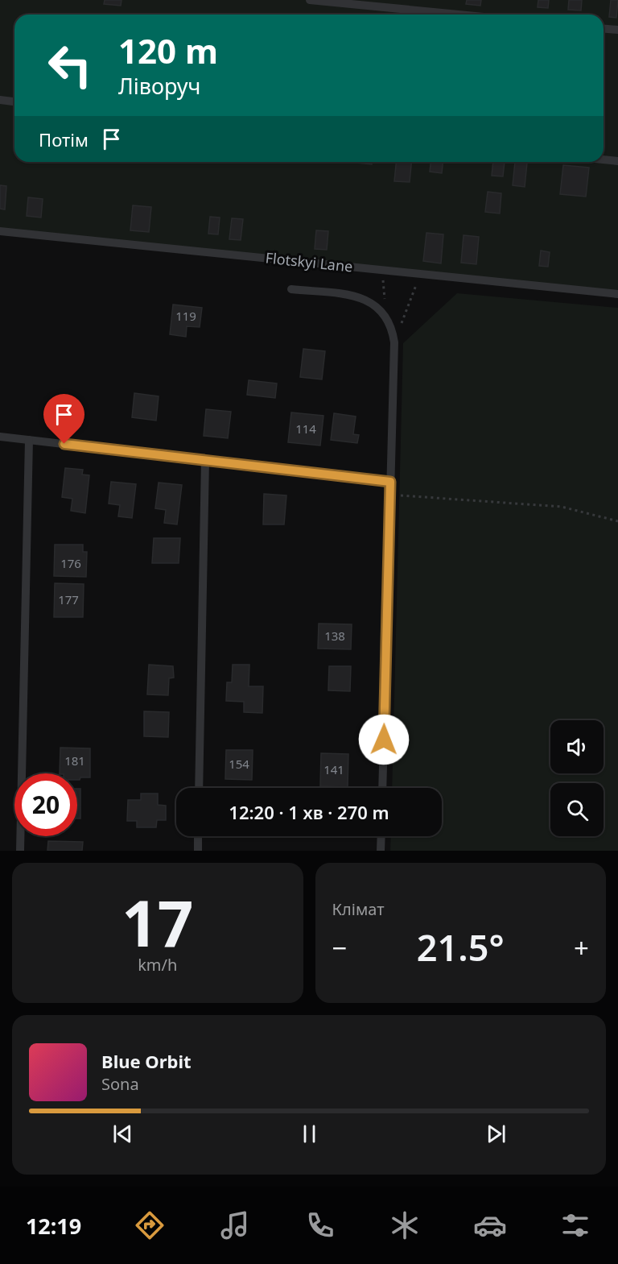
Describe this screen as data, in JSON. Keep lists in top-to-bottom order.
{
  "streets": {
    "lane": ["Flotskyi Lane"]
  },
  "house_numbers": [
    "119",
    "114",
    "176",
    "177",
    "138",
    "181",
    "154",
    "141"
  ],
  "page": {
    "turn": ["120 m", "Ліворуч"],
    "then": "Потім",
    "limit": "20",
    "trip": "12:20 · 1 хв · 270 m",
    "tile": [
      ["17", "km/h"],
      "Клімат"
    ],
    "heat": ["−", "21.5°", "+"],
    "song": ["Blue Orbit", "Sona"],
    "tabs": "12:19"
  }
}
